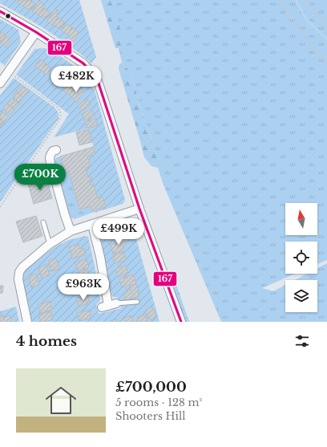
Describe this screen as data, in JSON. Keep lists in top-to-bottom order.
{
  "lines": ["transit line 167"],
  "north": "top",
  "page": {
    "price": [
      "£482K",
      "£700K",
      "£499K",
      "£963K"
    ],
    "heading": "4 homes",
    "list": [
      {
        "name": "£700,000",
        "note": "5 rooms · 128 m² · Shooters Hill"
      }
    ]
  }
}
